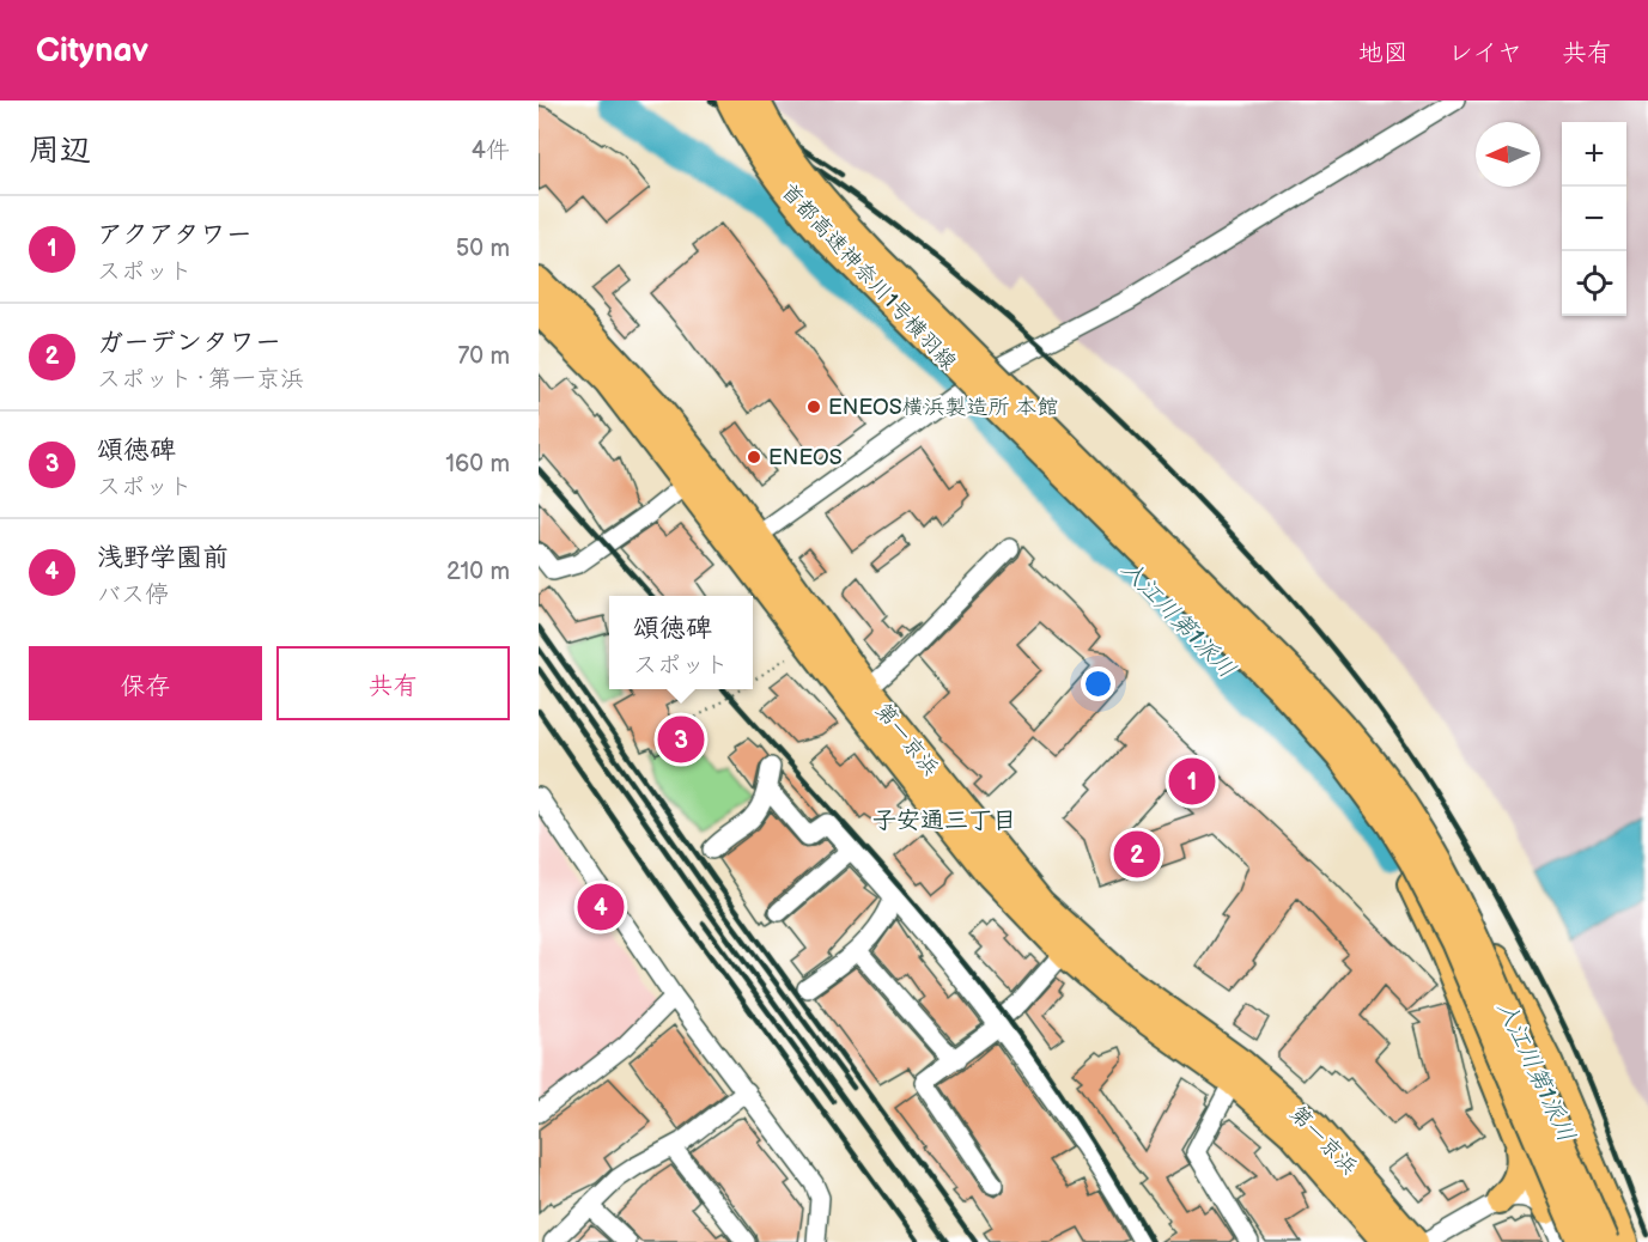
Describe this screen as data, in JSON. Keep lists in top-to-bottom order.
{
  "streets": {
    "highway": ["首都高速神奈川1号横羽線", "第一京浜"]
  },
  "districts": ["子安通三丁目"],
  "water": ["入江川第1派川"],
  "places": ["ENEOS横浜製造所 本館", "ENEOS"],
  "north": "left",
  "page": {
    "header": "Citynav",
    "nav": ["地図", "レイヤ", "共有"],
    "heading": ["周辺", "4件"],
    "map_buttons": ["+", "−"],
    "list": [
      {
        "mark": "1",
        "name": "アクアタワー",
        "note": "スポット",
        "value": "50 m"
      },
      {
        "mark": "2",
        "name": "ガーデンタワー",
        "note": "スポット · 第一京浜",
        "value": "70 m"
      },
      {
        "mark": "3",
        "name": "頌徳碑",
        "note": "スポット",
        "value": "160 m"
      },
      {
        "mark": "4",
        "name": "浅野学園前",
        "note": "バス停",
        "value": "210 m"
      }
    ],
    "popup": ["頌徳碑", "スポット"],
    "buttons": ["保存", "共有"],
    "pins": [
      "3",
      "1",
      "2",
      "4"
    ]
  }
}
